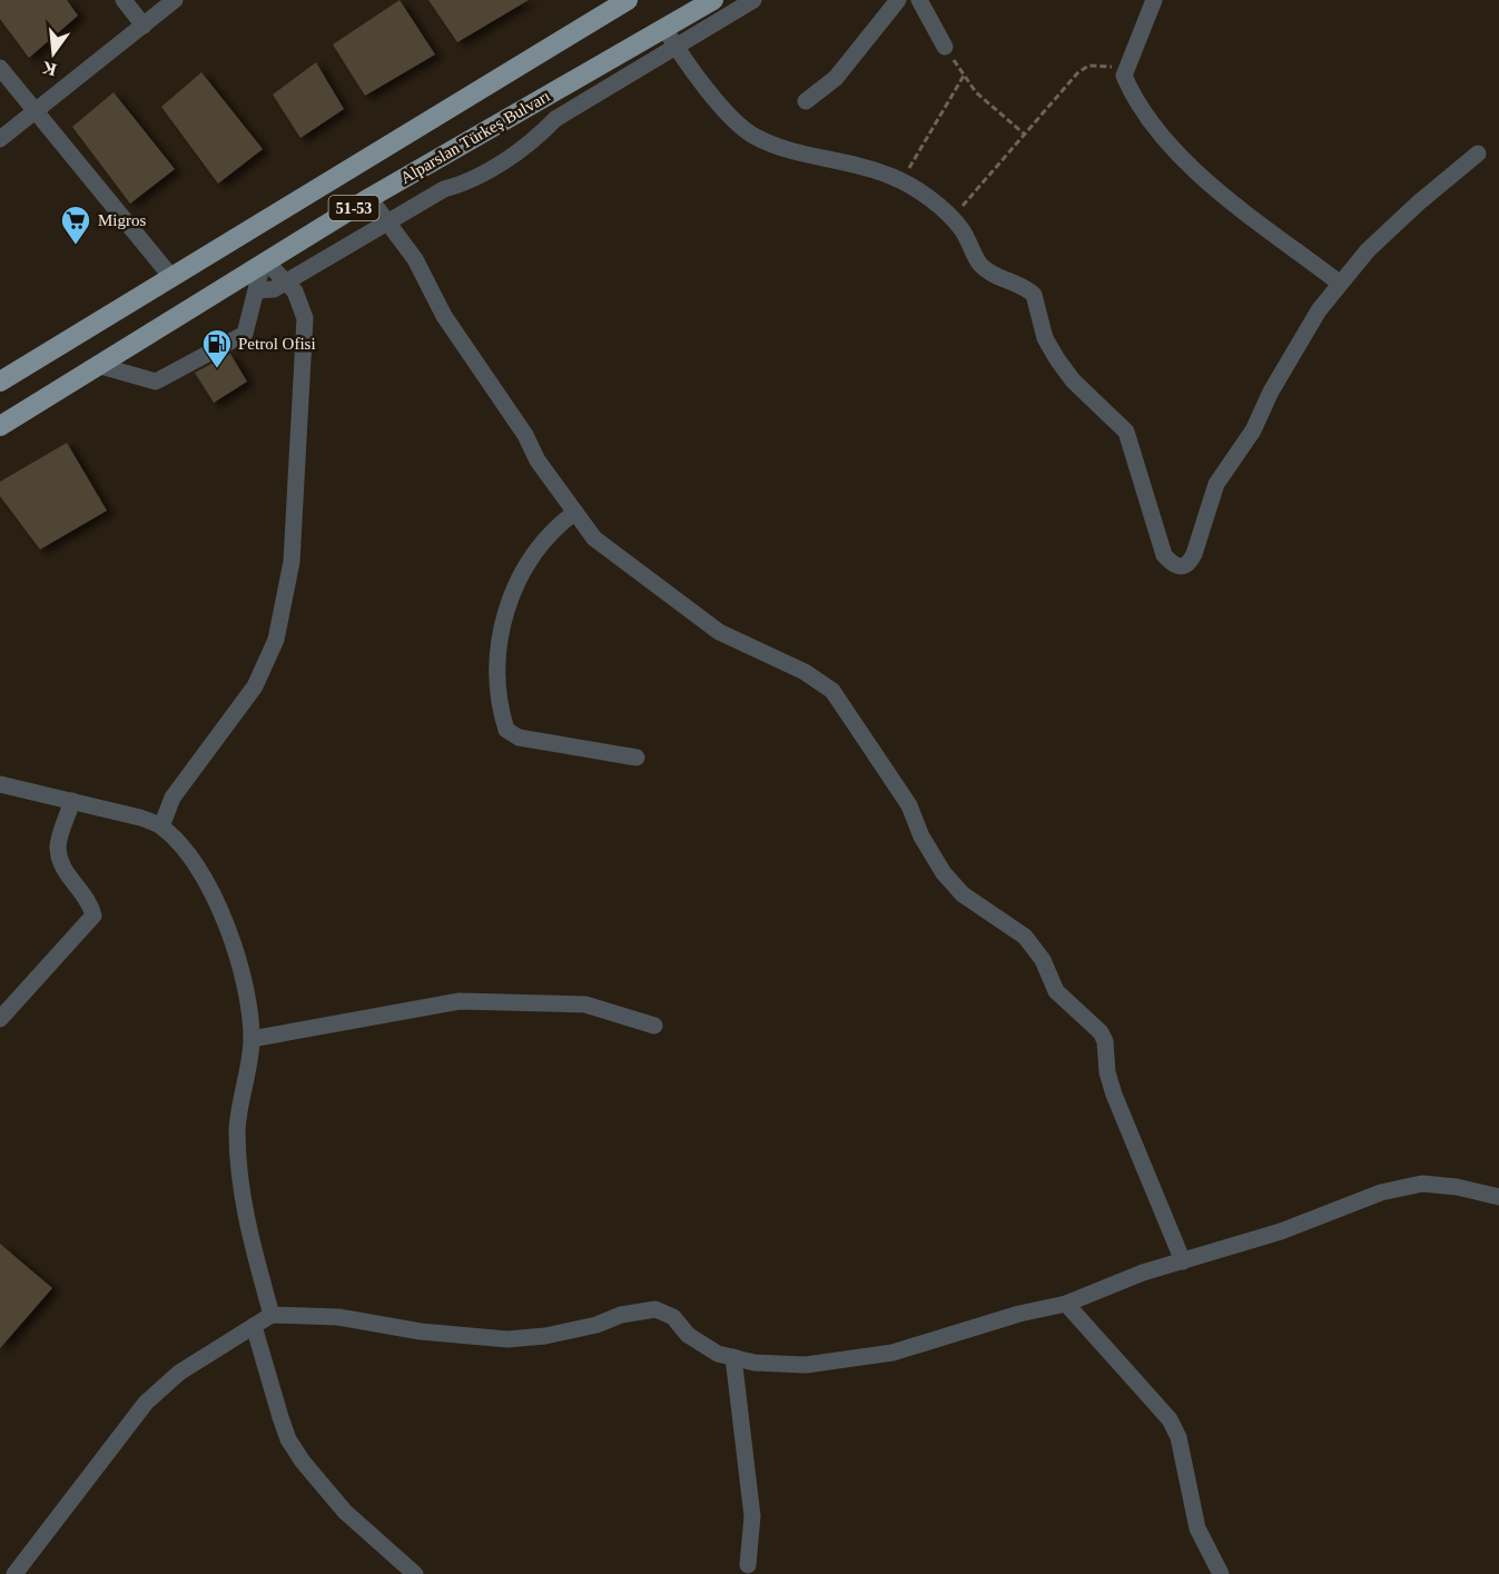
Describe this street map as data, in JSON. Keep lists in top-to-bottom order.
{
  "streets": {
    "main road": ["Alparslan Türkeş Bulvarı", "51-53"]
  },
  "places": {
    "supermarket": ["Migros"],
    "fuel station": ["Petrol Ofisi"]
  },
  "north": "bottom"
}
